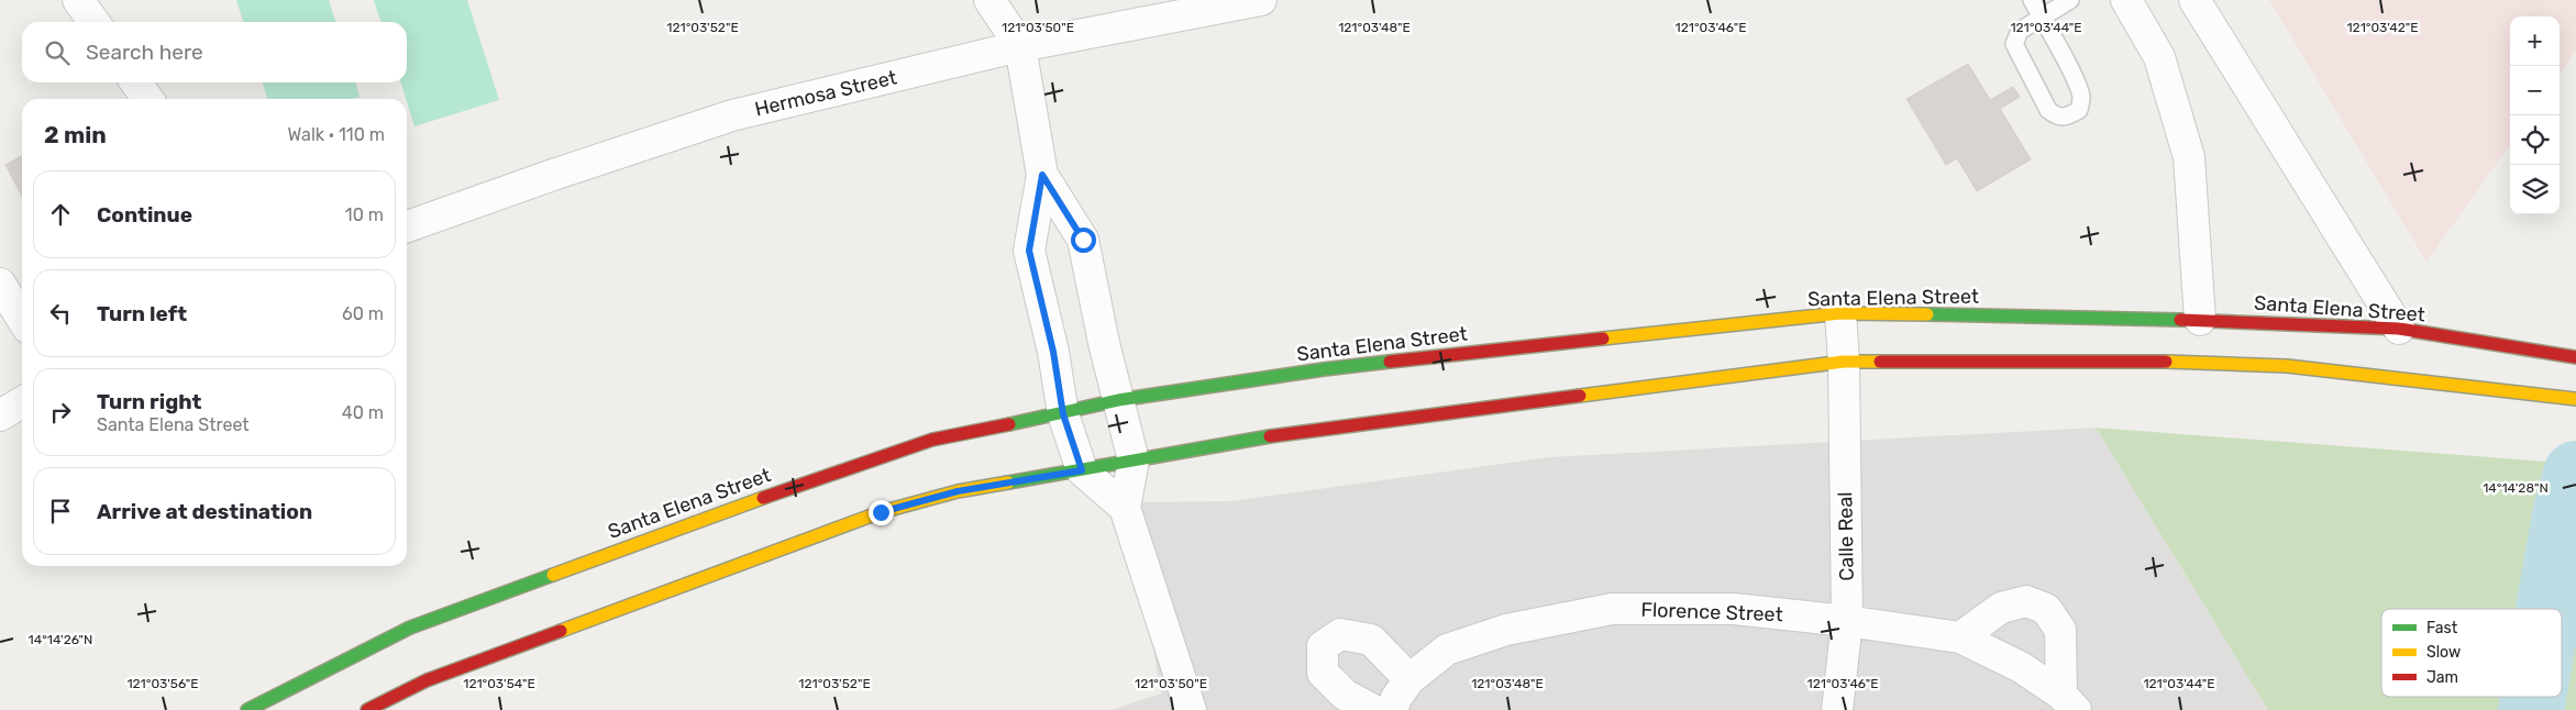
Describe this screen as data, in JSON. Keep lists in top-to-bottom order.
{
  "streets": {
    "street": [
      "Hermosa Street",
      "Santa Elena Street",
      "Calle Real",
      "Florence Street"
    ]
  },
  "crossings": [
    ["Santa Elena Street", "Calle Real"],
    ["Calle Real", "Florence Street"]
  ],
  "legend": ["Fast", "Slow", "Jam"],
  "page": {
    "map_buttons": ["+", "−"],
    "search": "Search here",
    "heading": ["2 min", "Walk · 110 m"],
    "list": [
      ["Continue", "10 m"],
      ["Turn left", "60 m"],
      ["Turn right", "Santa Elena Street", "40 m"],
      "Arrive at destination"
    ]
  },
  "coordinates": [
    "121°03'52\"E",
    "121°03'50\"E",
    "121°03'48\"E",
    "121°03'46\"E",
    "121°03'44\"E",
    "121°03'42\"E",
    "14°14'28\"N",
    "14°14'26\"N",
    "121°03'56\"E",
    "121°03'54\"E"
  ]
}
